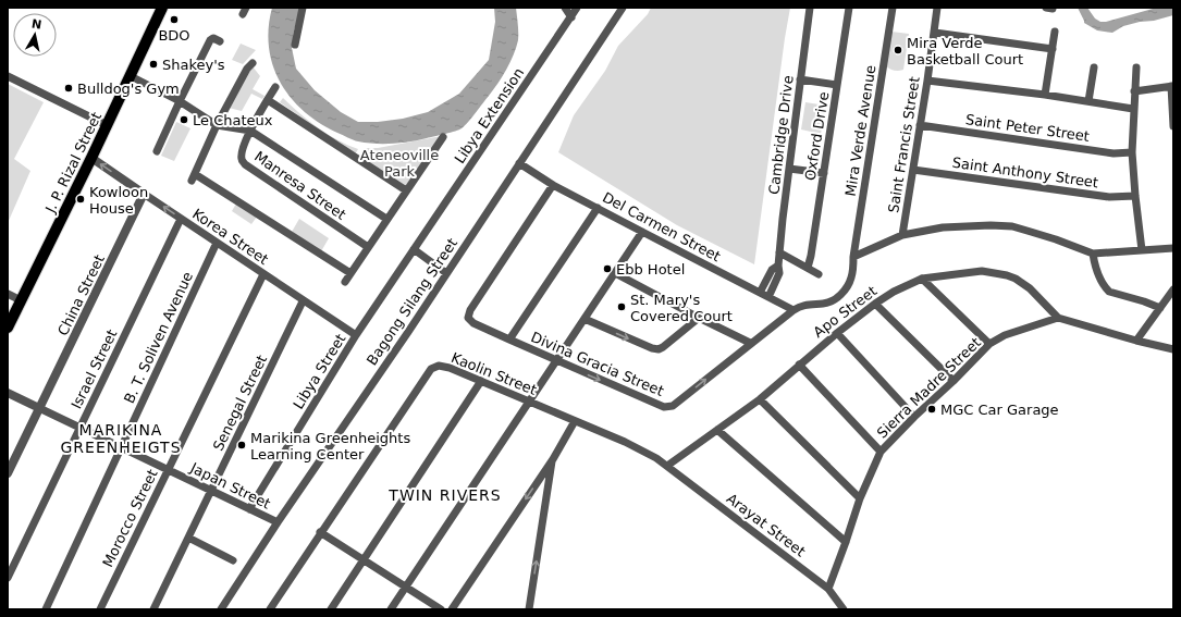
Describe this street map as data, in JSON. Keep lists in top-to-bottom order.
{
  "streets": {
    "main road": ["J. P. Rizal Street"],
    "street": [
      "Libya Extension",
      "Saint Peter Street",
      "Mira Verde Avenue",
      "Cambridge Drive",
      "Oxford Drive",
      "Saint Francis Street",
      "Saint Anthony Street",
      "Manresa Street",
      "Del Carmen Street",
      "Korea Street",
      "China Street",
      "Bagong Silang Street",
      "Apo Street",
      "B. T. Soliven Avenue",
      "Divina Gracia Street",
      "Israel Street",
      "Libya Street",
      "Kaolin Street",
      "Sierra Madre Street",
      "Senegal Street",
      "Japan Street",
      "Morocco Street",
      "Arayat Street"
    ]
  },
  "crossings": [
    ["Libya Extension", "Libya Street"],
    ["Saint Peter Street", "Saint Francis Street"],
    ["Mira Verde Avenue", "Del Carmen Street"],
    ["Mira Verde Avenue", "Divina Gracia Street"],
    ["Cambridge Drive", "Del Carmen Street"],
    ["Saint Francis Street", "Saint Anthony Street"],
    ["J. P. Rizal Street", "Korea Street"],
    ["Del Carmen Street", "Bagong Silang Street"],
    ["Del Carmen Street", "Divina Gracia Street"],
    ["Korea Street", "China Street"],
    ["Korea Street", "B. T. Soliven Avenue"],
    ["Korea Street", "Israel Street"],
    ["Korea Street", "Libya Street"],
    ["Korea Street", "Senegal Street"],
    ["Korea Street", "Morocco Street"],
    ["China Street", "Japan Street"],
    ["Bagong Silang Street", "Japan Street"],
    ["Apo Street", "Kaolin Street"],
    ["Apo Street", "Sierra Madre Street"],
    ["Apo Street", "Arayat Street"],
    ["B. T. Soliven Avenue", "Japan Street"],
    ["Israel Street", "Japan Street"],
    ["Libya Street", "Japan Street"],
    ["Kaolin Street", "Arayat Street"],
    ["Sierra Madre Street", "Arayat Street"],
    ["Senegal Street", "Japan Street"],
    ["Japan Street", "Morocco Street"]
  ],
  "one_way": ["Divina Gracia Street"],
  "districts": ["MARIKINA GREENHEIGTS", "TWIN RIVERS"],
  "parks": ["Ateneoville Park"],
  "places": [
    "BDO",
    "Mira Verde Basketball Court",
    "Shakey's",
    "Bulldog's Gym",
    "Le Chateux",
    "Kowloon House",
    "Ebb Hotel",
    "St. Mary's Covered Court",
    "MGC Car Garage",
    "Marikina Greenheights Learning Center"
  ],
  "north": "top"
}
